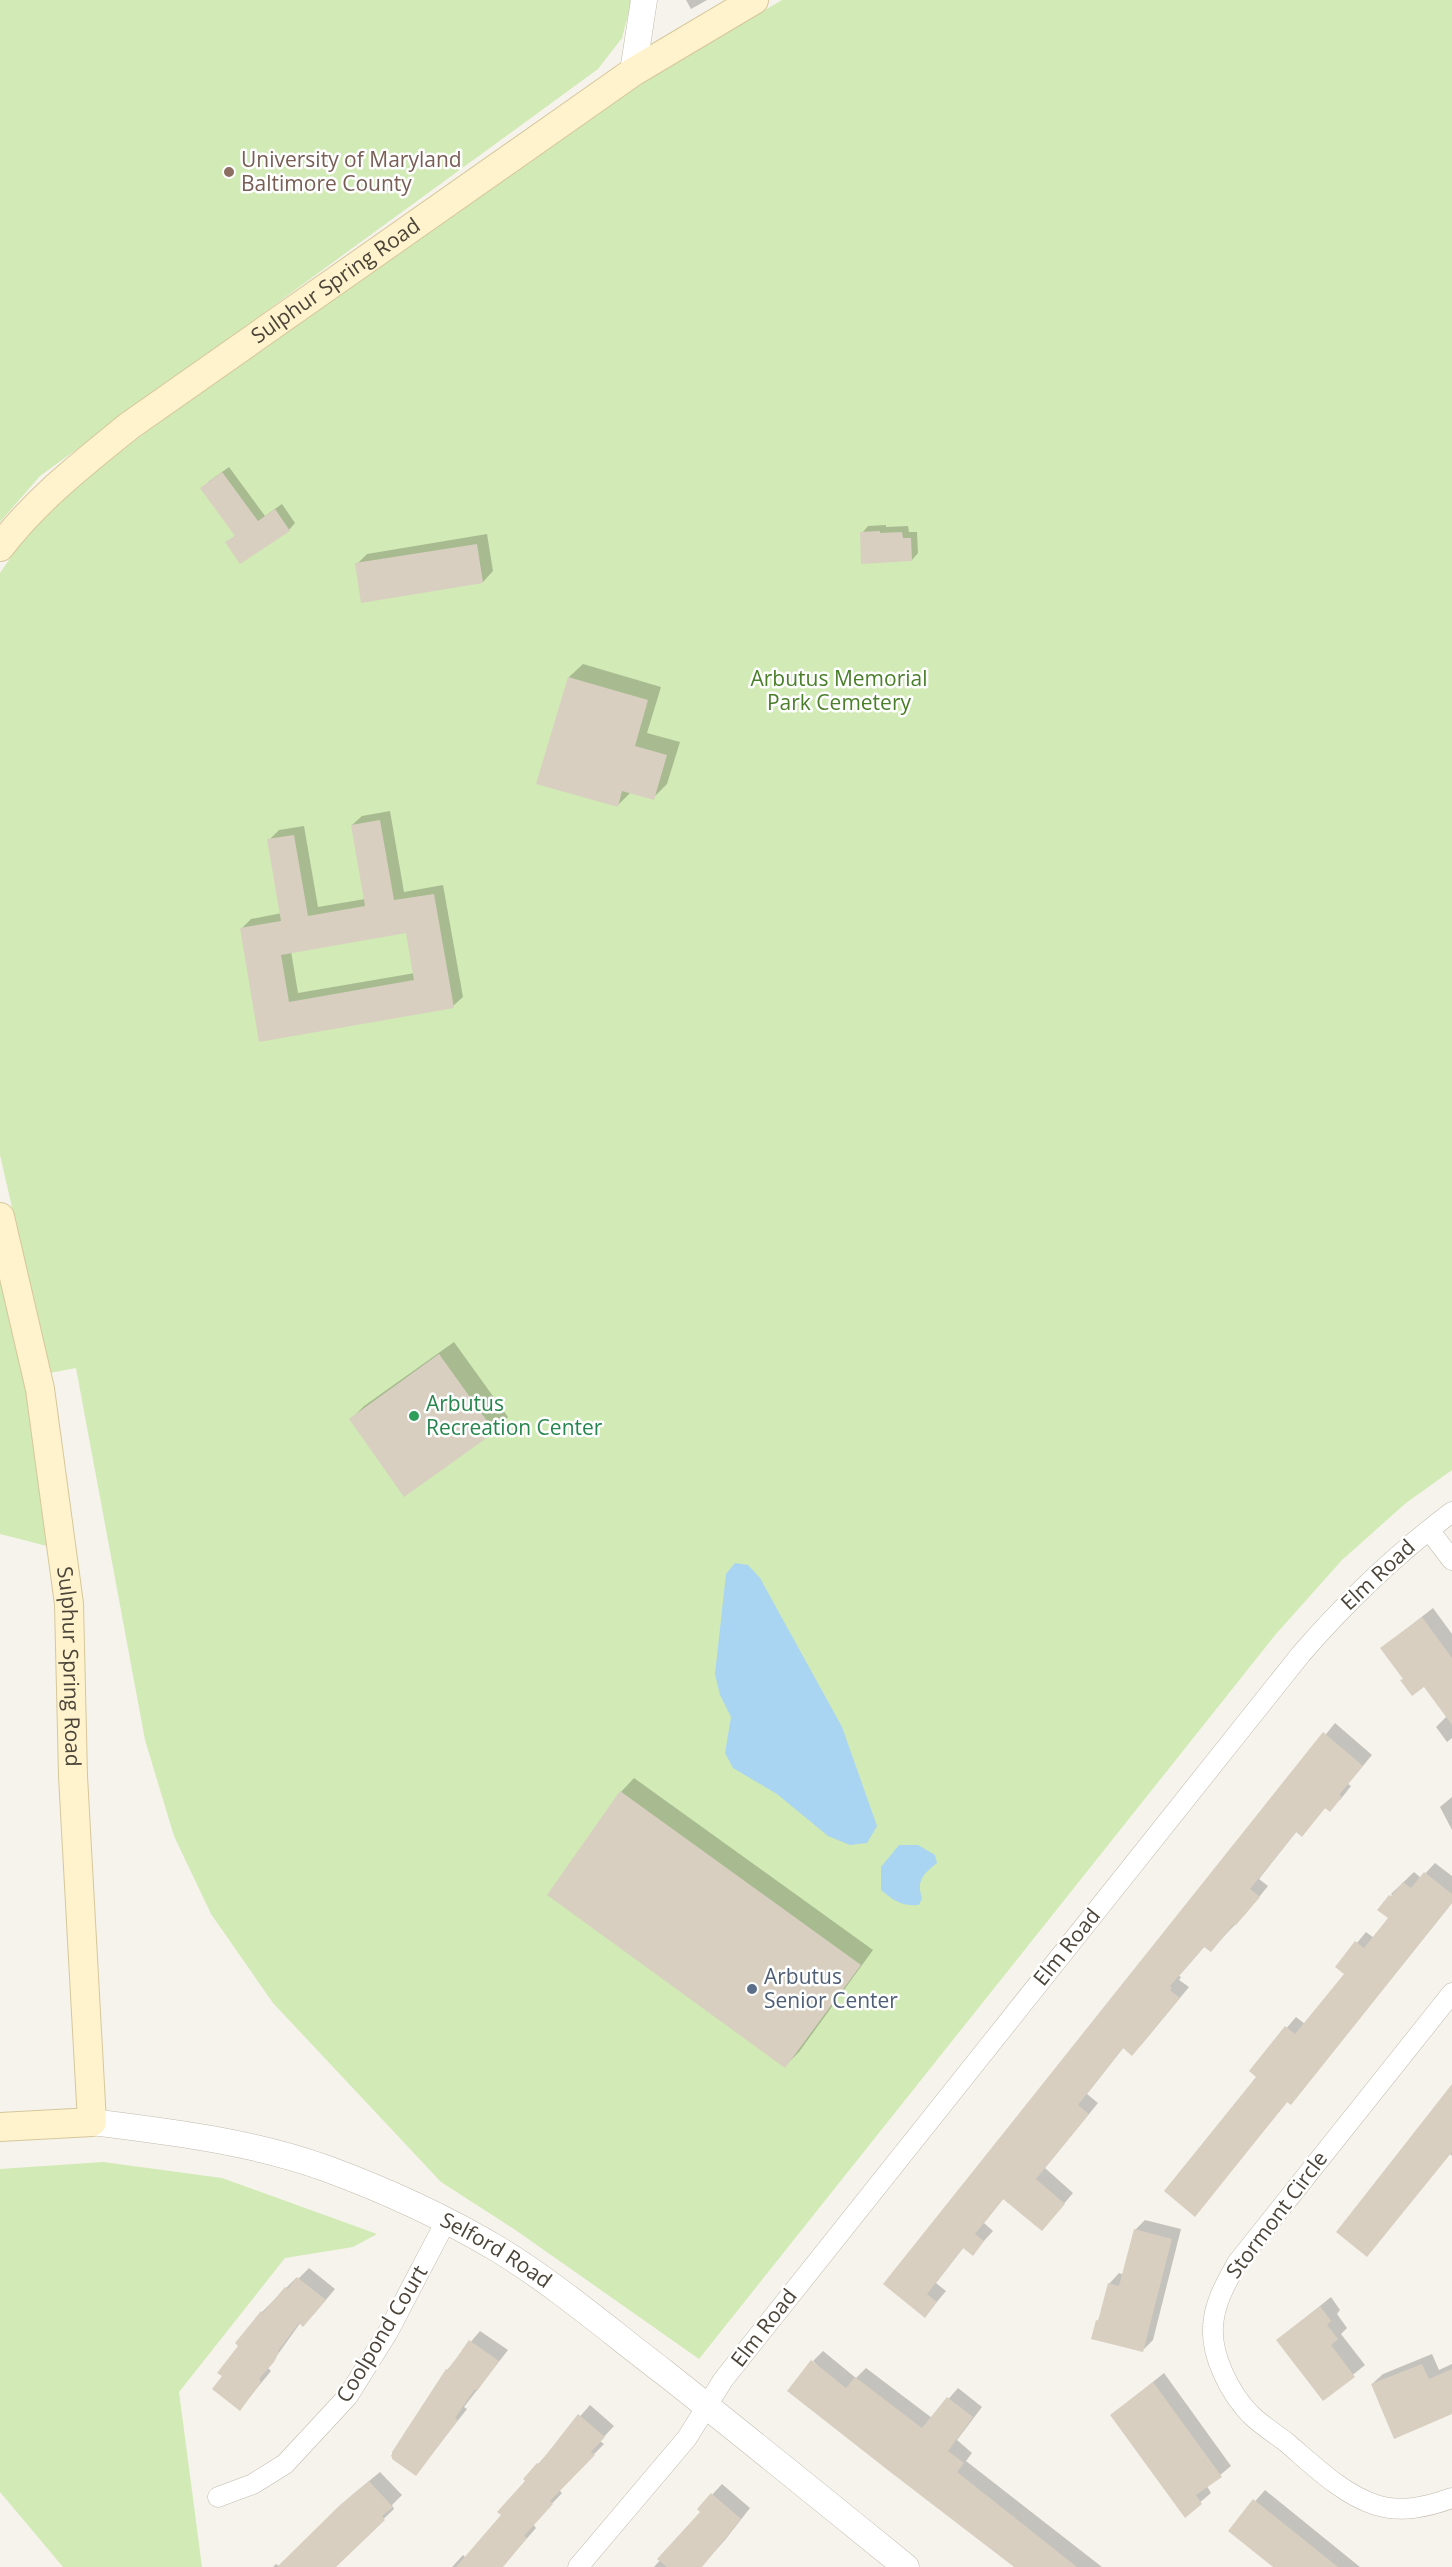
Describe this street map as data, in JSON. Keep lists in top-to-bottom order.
{
  "streets": {
    "main road": ["Sulphur Spring Road", "Selford Road"],
    "street": ["Elm Road", "Stormont Circle", "Coolpond Court"]
  },
  "crossings": [
    ["Sulphur Spring Road", "Selford Road"],
    ["Elm Road", "Selford Road"],
    ["Selford Road", "Coolpond Court"]
  ],
  "parks": ["Arbutus Memorial Park Cemetery"],
  "places": ["University of Maryland Baltimore County", "Arbutus Recreation Center", "Arbutus Senior Center"]
}
